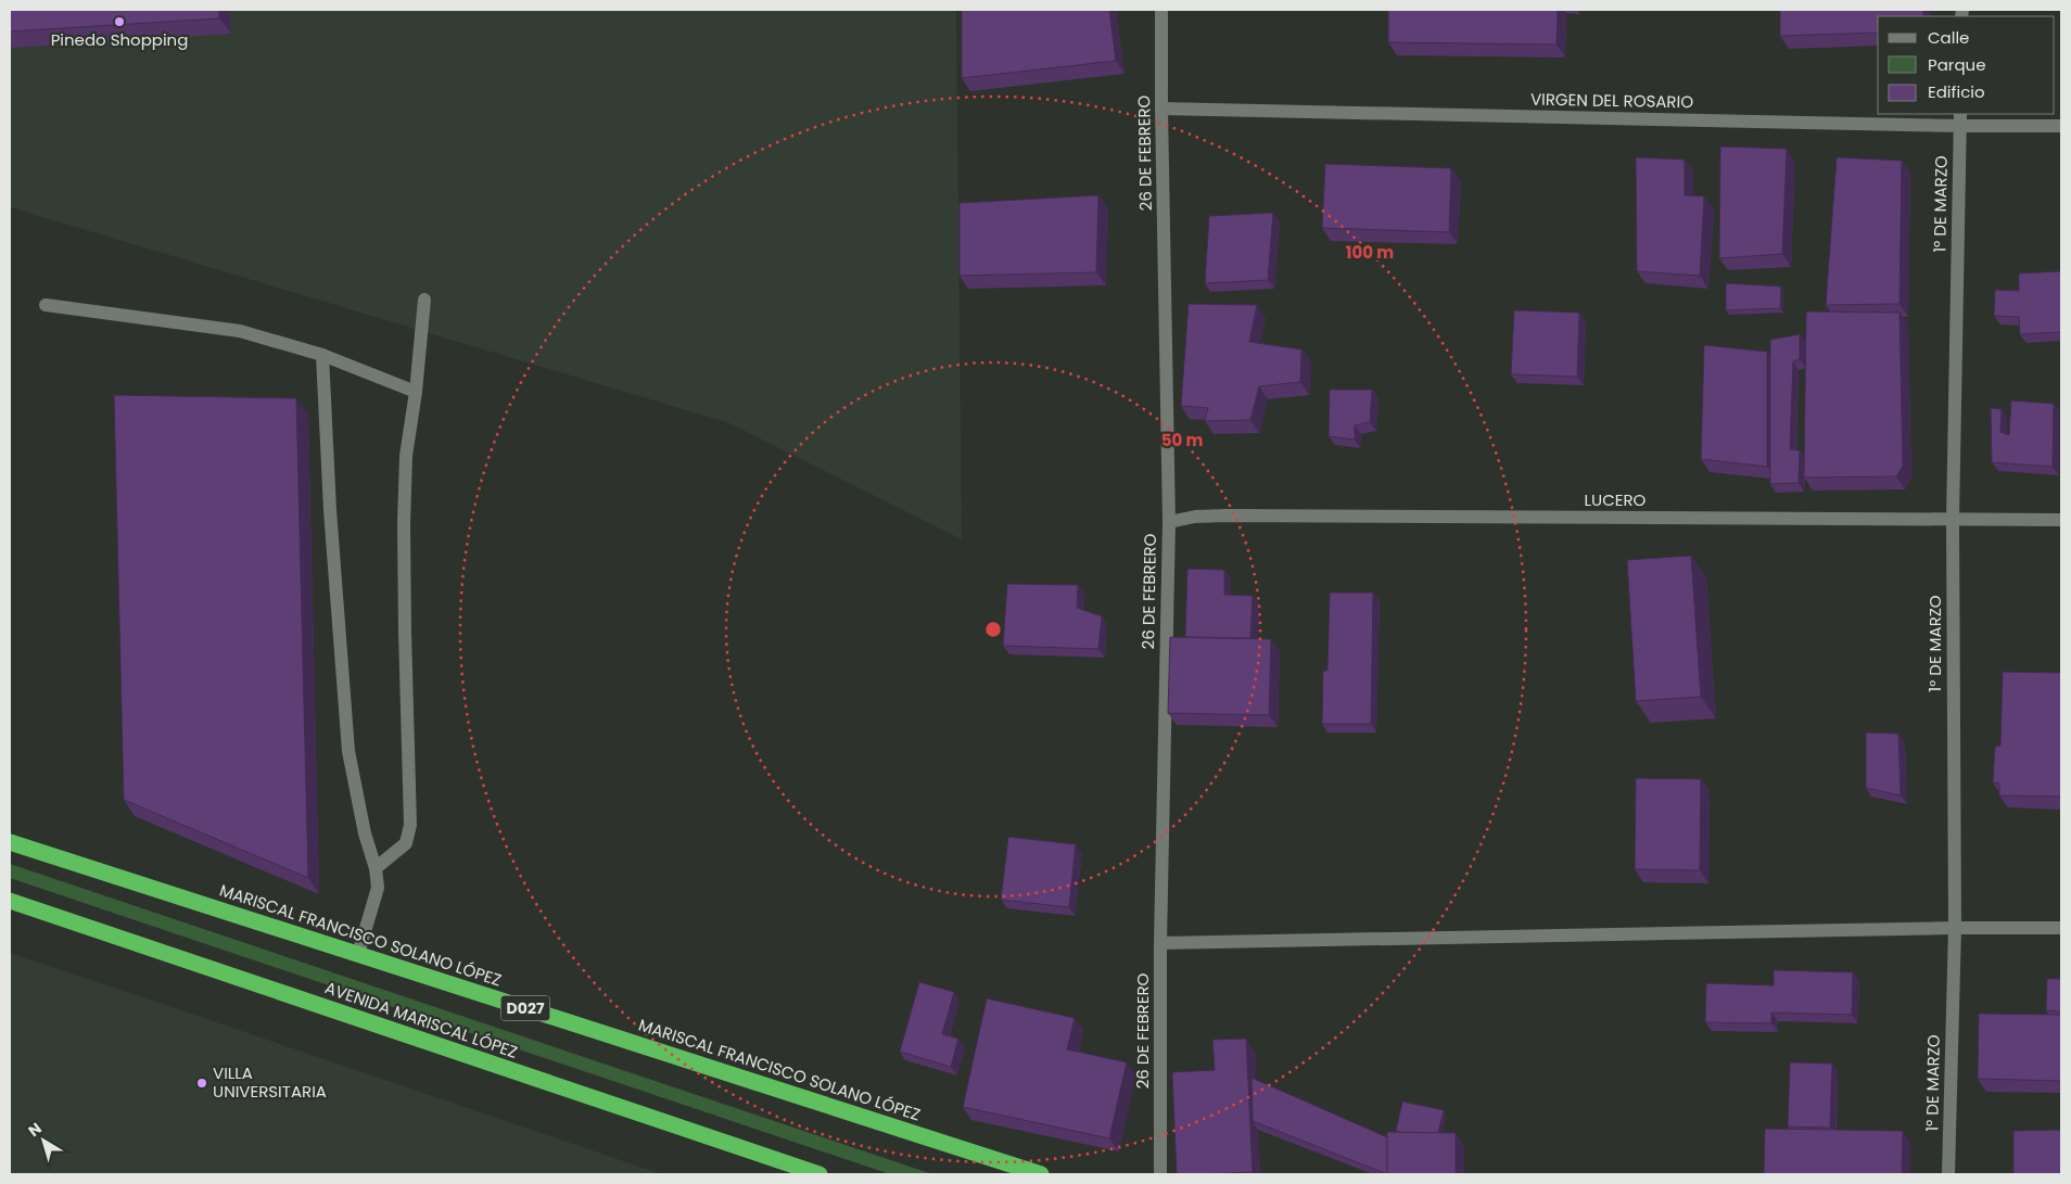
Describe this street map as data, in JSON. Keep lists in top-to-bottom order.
{
  "streets": {
    "highway": ["MARISCAL FRANCISCO SOLANO LÓPEZ", "D027", "AVENIDA MARISCAL LÓPEZ"],
    "street": [
      "VIRGEN DEL ROSARIO",
      "26 DE FEBRERO",
      "1° DE MARZO",
      "LUCERO"
    ]
  },
  "crossings": [
    ["VIRGEN DEL ROSARIO", "26 DE FEBRERO"],
    ["VIRGEN DEL ROSARIO", "1° DE MARZO"],
    ["26 DE FEBRERO", "LUCERO"],
    ["1° DE MARZO", "LUCERO"]
  ],
  "places": ["Pinedo Shopping", "VILLA UNIVERSITARIA"],
  "legend": ["Calle", "Parque", "Edificio"],
  "north": "top left",
  "rings": ["100 m", "50 m"]
}
